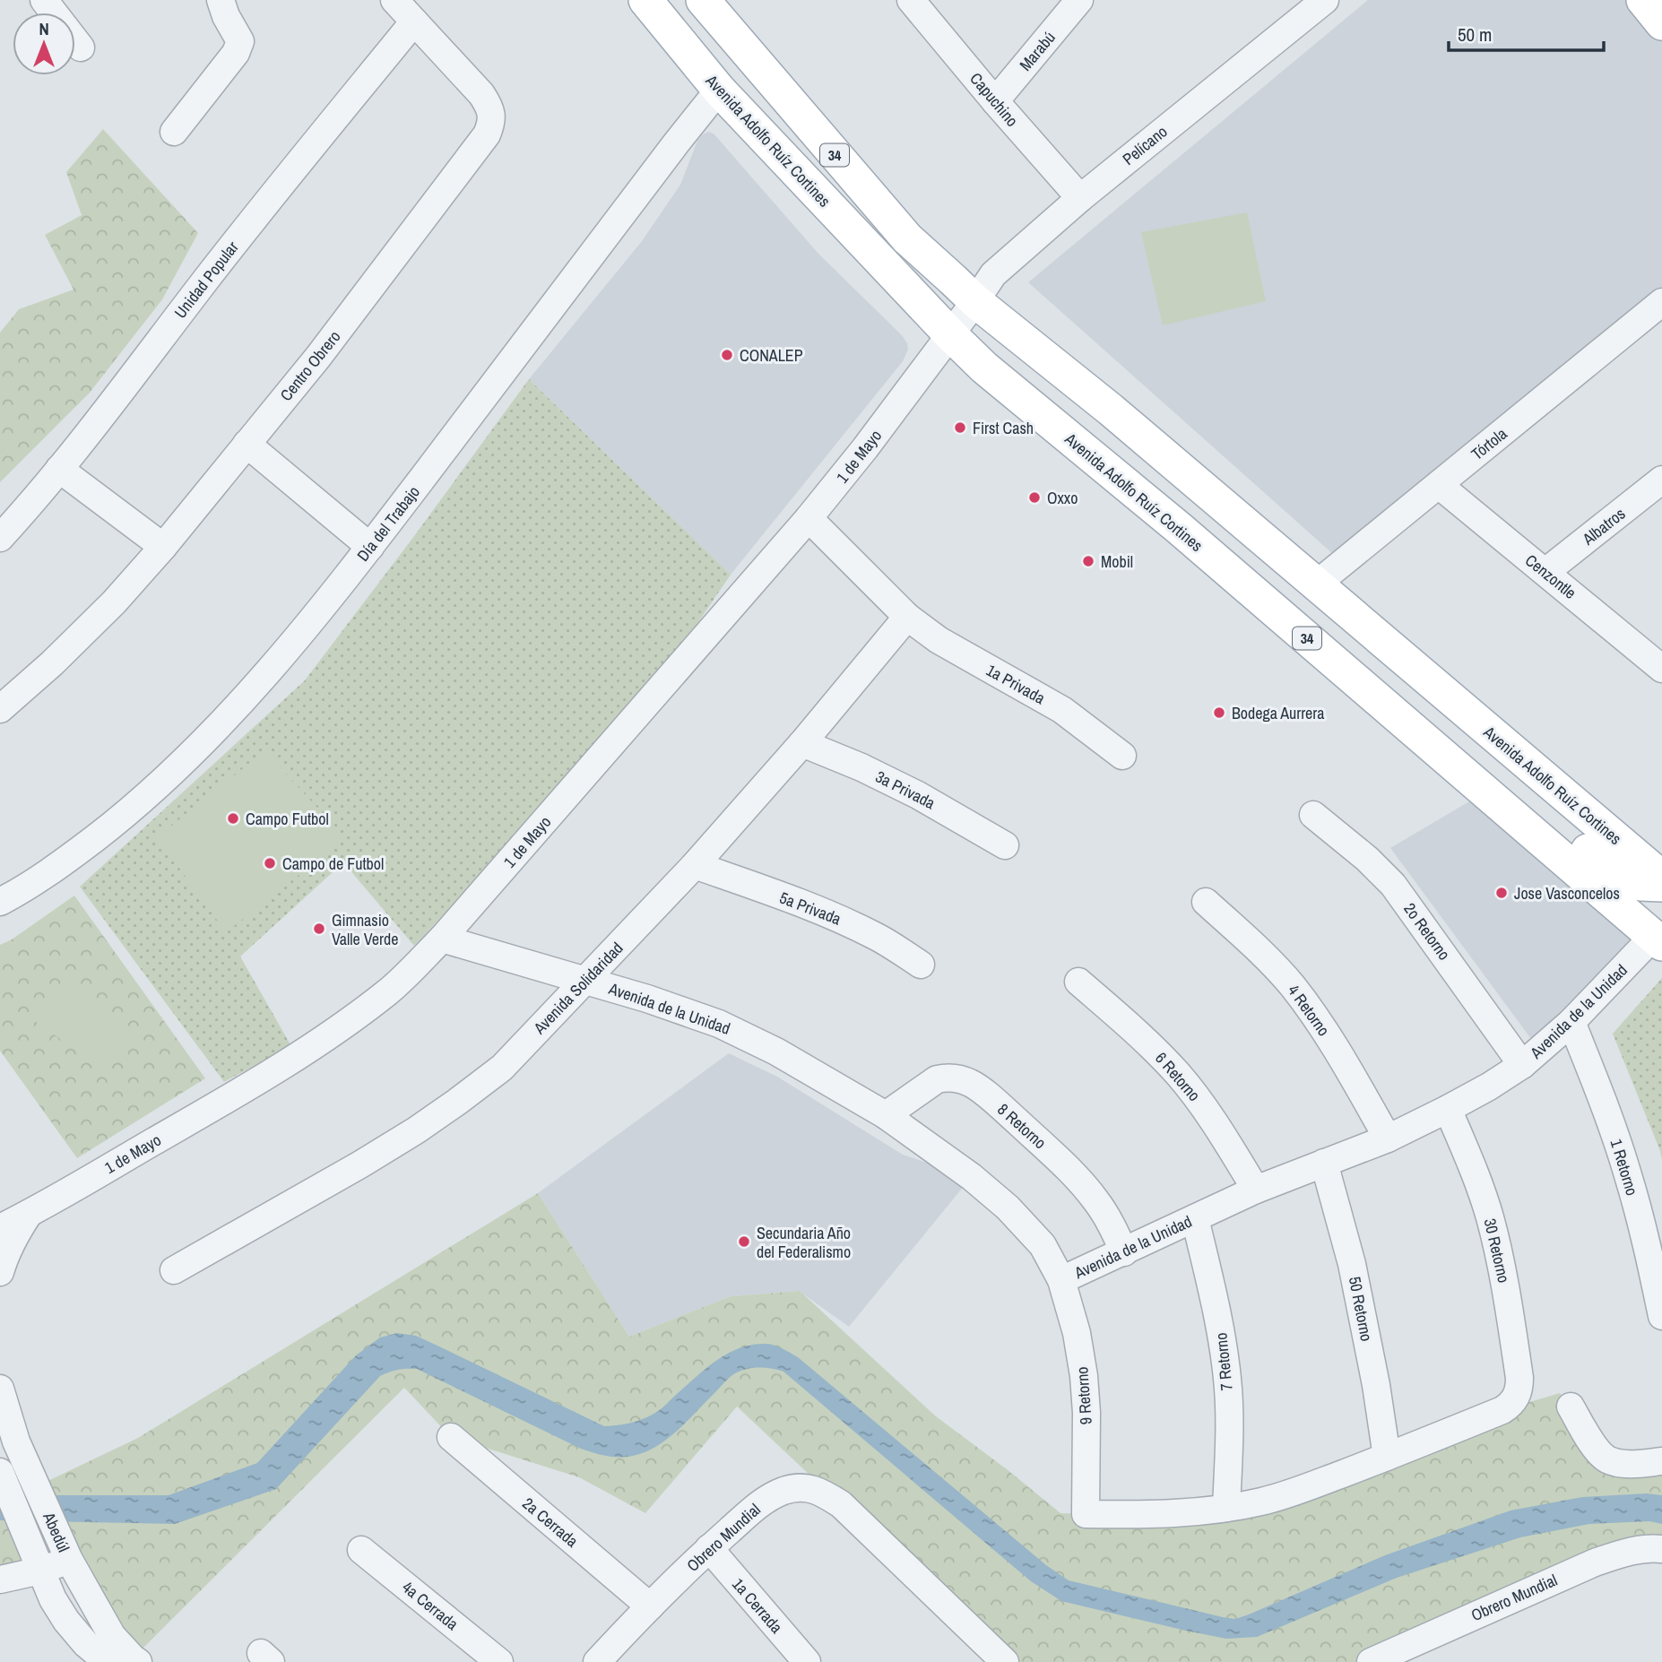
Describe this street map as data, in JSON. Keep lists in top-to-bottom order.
{
  "streets": {
    "main road": ["Avenida Adolfo Ruíz Cortines", "34"],
    "street": [
      "Marabú",
      "Capuchino",
      "Pelícano",
      "Unidad Popular",
      "Centro Obrero",
      "Tórtola",
      "1 de Mayo",
      "Día del Trabajo",
      "Albatros",
      "Cenzontle",
      "1a Privada",
      "3a Privada",
      "5a Privada",
      "2o Retorno",
      "Avenida Solidaridad",
      "Avenida de la Unidad",
      "4 Retorno",
      "6 Retorno",
      "8 Retorno",
      "1 Retorno",
      "30 Retorno",
      "50 Retorno",
      "7 Retorno",
      "9 Retorno",
      "2a Cerrada",
      "Abedúl",
      "Obrero Mundial",
      "4a Cerrada",
      "1a Cerrada"
    ]
  },
  "crossings": [
    ["Marabú", "Capuchino"],
    ["Capuchino", "Pelícano"],
    ["Avenida Adolfo Ruíz Cortines", "Pelícano"],
    ["Avenida Adolfo Ruíz Cortines", "Tórtola"],
    ["Avenida Adolfo Ruíz Cortines", "1 de Mayo"],
    ["Avenida Adolfo Ruíz Cortines", "Día del Trabajo"],
    ["Avenida Adolfo Ruíz Cortines", "Avenida de la Unidad"],
    ["Pelícano", "1 de Mayo"],
    ["Unidad Popular", "Centro Obrero"],
    ["Tórtola", "Cenzontle"],
    ["1 de Mayo", "1a Privada"],
    ["1 de Mayo", "Avenida de la Unidad"],
    ["Albatros", "Cenzontle"],
    ["1a Privada", "Avenida Solidaridad"],
    ["3a Privada", "Avenida Solidaridad"],
    ["5a Privada", "Avenida Solidaridad"],
    ["2o Retorno", "Avenida de la Unidad"],
    ["Avenida Solidaridad", "Avenida de la Unidad"],
    ["Avenida de la Unidad", "4 Retorno"],
    ["Avenida de la Unidad", "6 Retorno"],
    ["Avenida de la Unidad", "8 Retorno"],
    ["Avenida de la Unidad", "1 Retorno"],
    ["Avenida de la Unidad", "30 Retorno"],
    ["Avenida de la Unidad", "50 Retorno"],
    ["Avenida de la Unidad", "7 Retorno"],
    ["Avenida de la Unidad", "9 Retorno"],
    ["30 Retorno", "50 Retorno"],
    ["7 Retorno", "9 Retorno"],
    ["2a Cerrada", "Obrero Mundial"],
    ["Obrero Mundial", "1a Cerrada"]
  ],
  "places": [
    "CONALEP",
    "First Cash",
    "Oxxo",
    "Mobil",
    "Bodega Aurrera",
    "Campo Futbol",
    "Campo de Futbol",
    "Jose Vasconcelos",
    "Gimnasio Valle Verde",
    "Secundaria Año del Federalismo"
  ],
  "scale_bar": "50 m",
  "north": "top"
}
